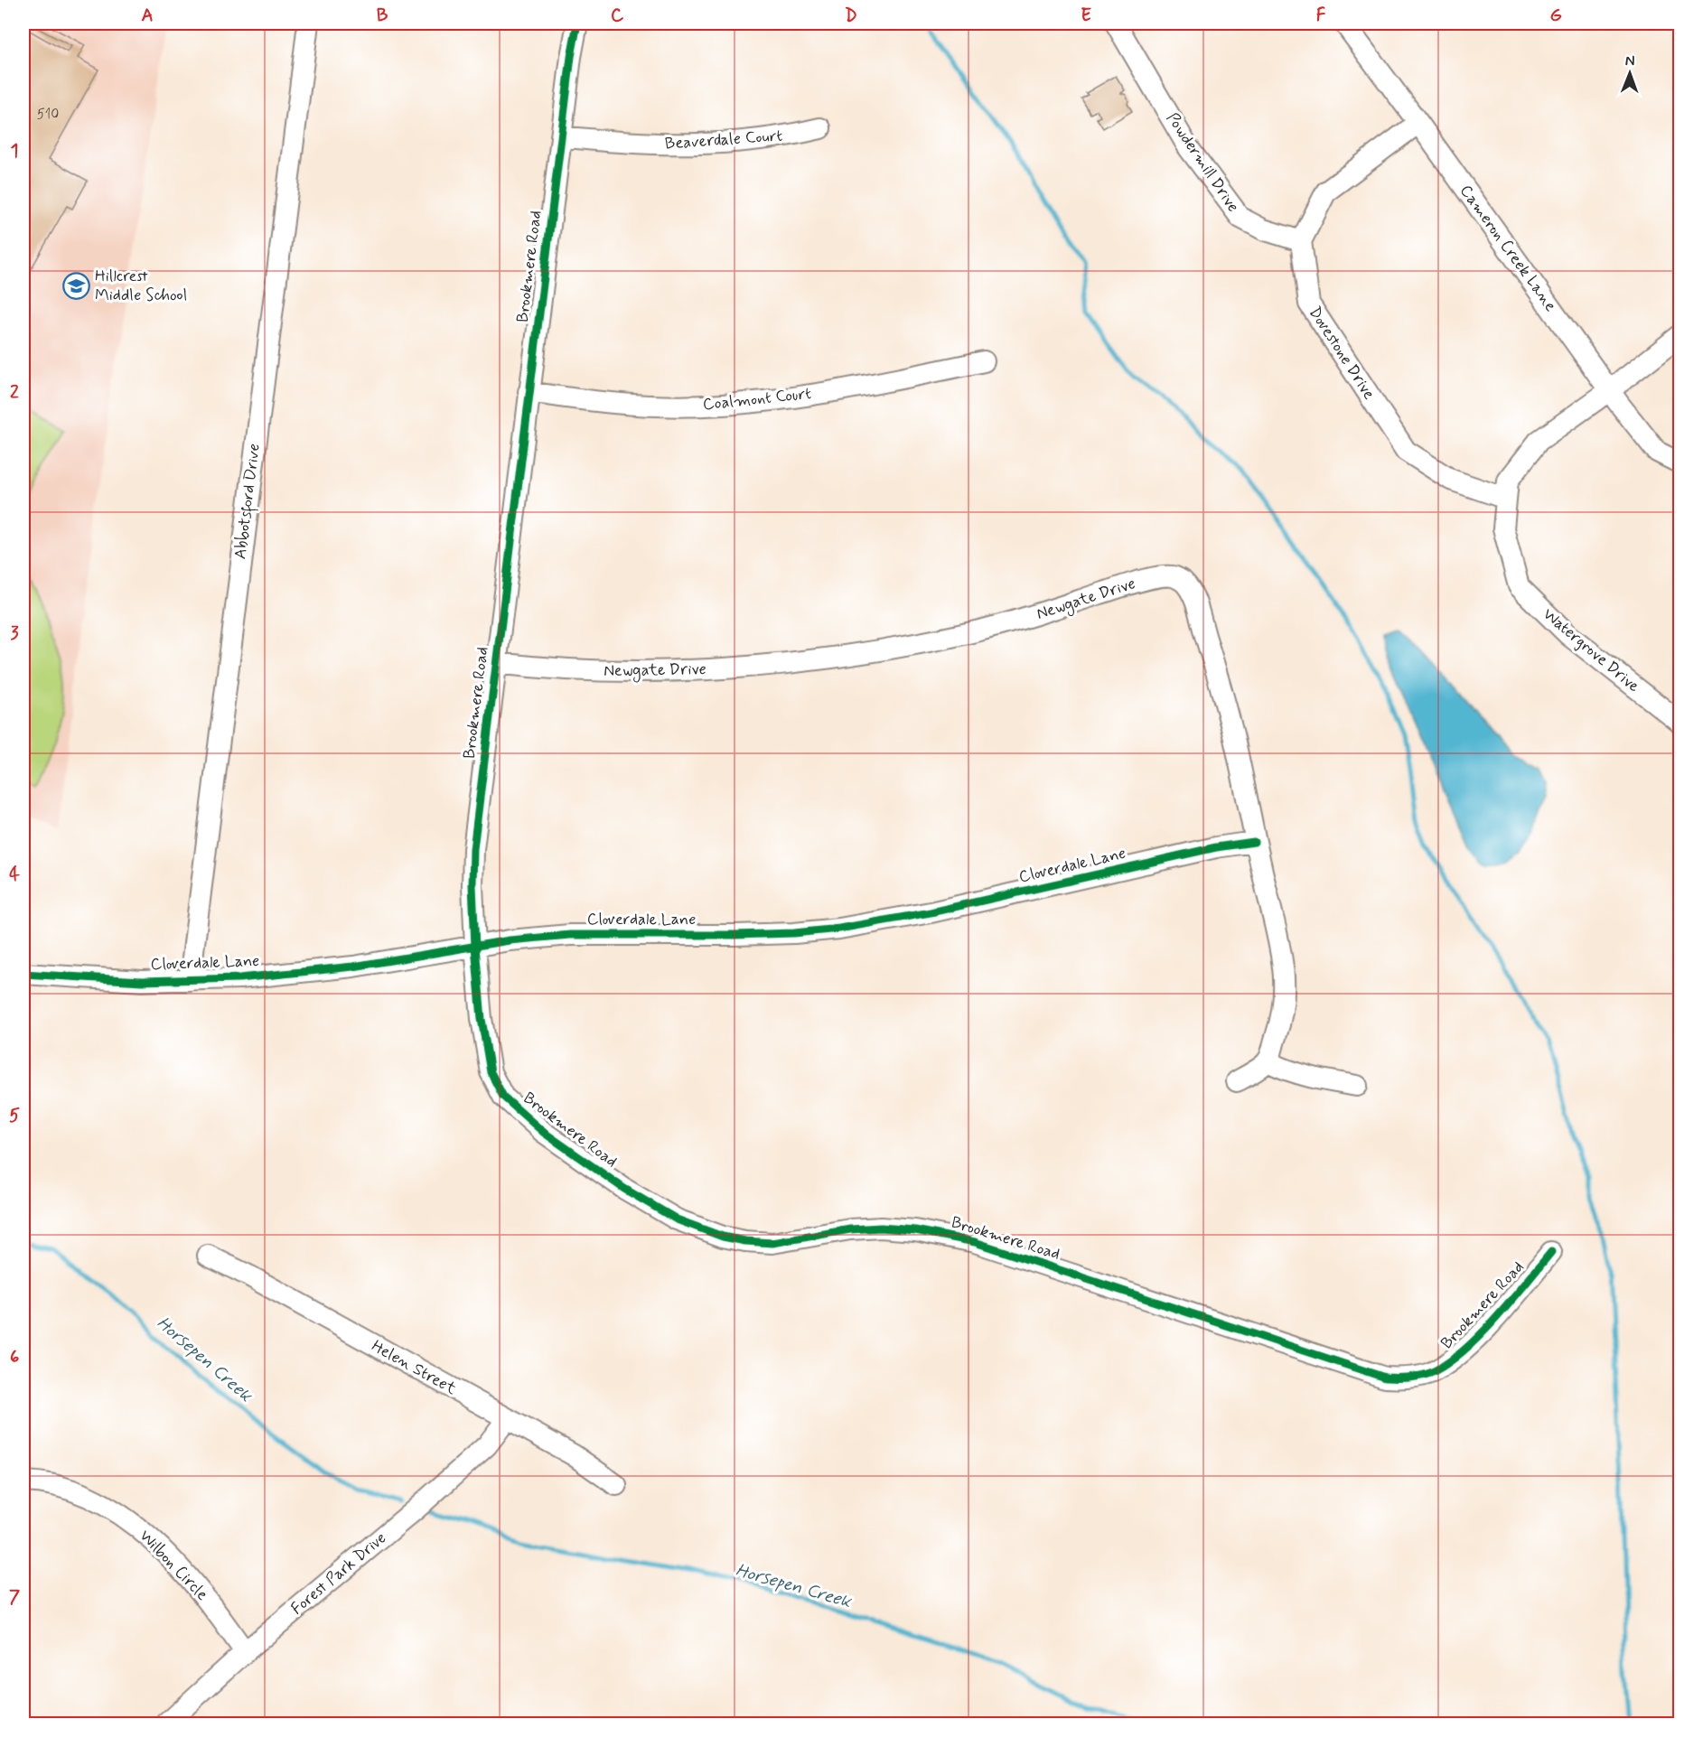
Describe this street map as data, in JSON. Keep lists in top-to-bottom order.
{
  "streets": {
    "street": [
      "Beaverdale Court",
      "Powdermill Drive",
      "Cameron Creek Lane",
      "Brookmere Road",
      "Dovestone Drive",
      "Coalmont Court",
      "Abbotsford Drive",
      "Newgate Drive",
      "Watergrove Drive",
      "Cloverdale Lane",
      "Helen Street",
      "Wilbon Circle",
      "Forest Park Drive"
    ]
  },
  "crossings": [
    ["Beaverdale Court", "Brookmere Road"],
    ["Powdermill Drive", "Dovestone Drive"],
    ["Cameron Creek Lane", "Watergrove Drive"],
    ["Brookmere Road", "Coalmont Court"],
    ["Brookmere Road", "Newgate Drive"],
    ["Brookmere Road", "Cloverdale Lane"],
    ["Dovestone Drive", "Watergrove Drive"],
    ["Abbotsford Drive", "Cloverdale Lane"],
    ["Newgate Drive", "Cloverdale Lane"],
    ["Helen Street", "Forest Park Drive"],
    ["Wilbon Circle", "Forest Park Drive"]
  ],
  "water": ["Horsepen Creek"],
  "places": {
    "school or university": ["Hillcrest Middle School"]
  },
  "house_numbers": ["510"],
  "north": "top",
  "grid": {
    "columns": [
      "A",
      "B",
      "C",
      "D",
      "E",
      "F",
      "G"
    ],
    "rows": [
      "1",
      "2",
      "3",
      "4",
      "5",
      "6",
      "7"
    ]
  }
}
